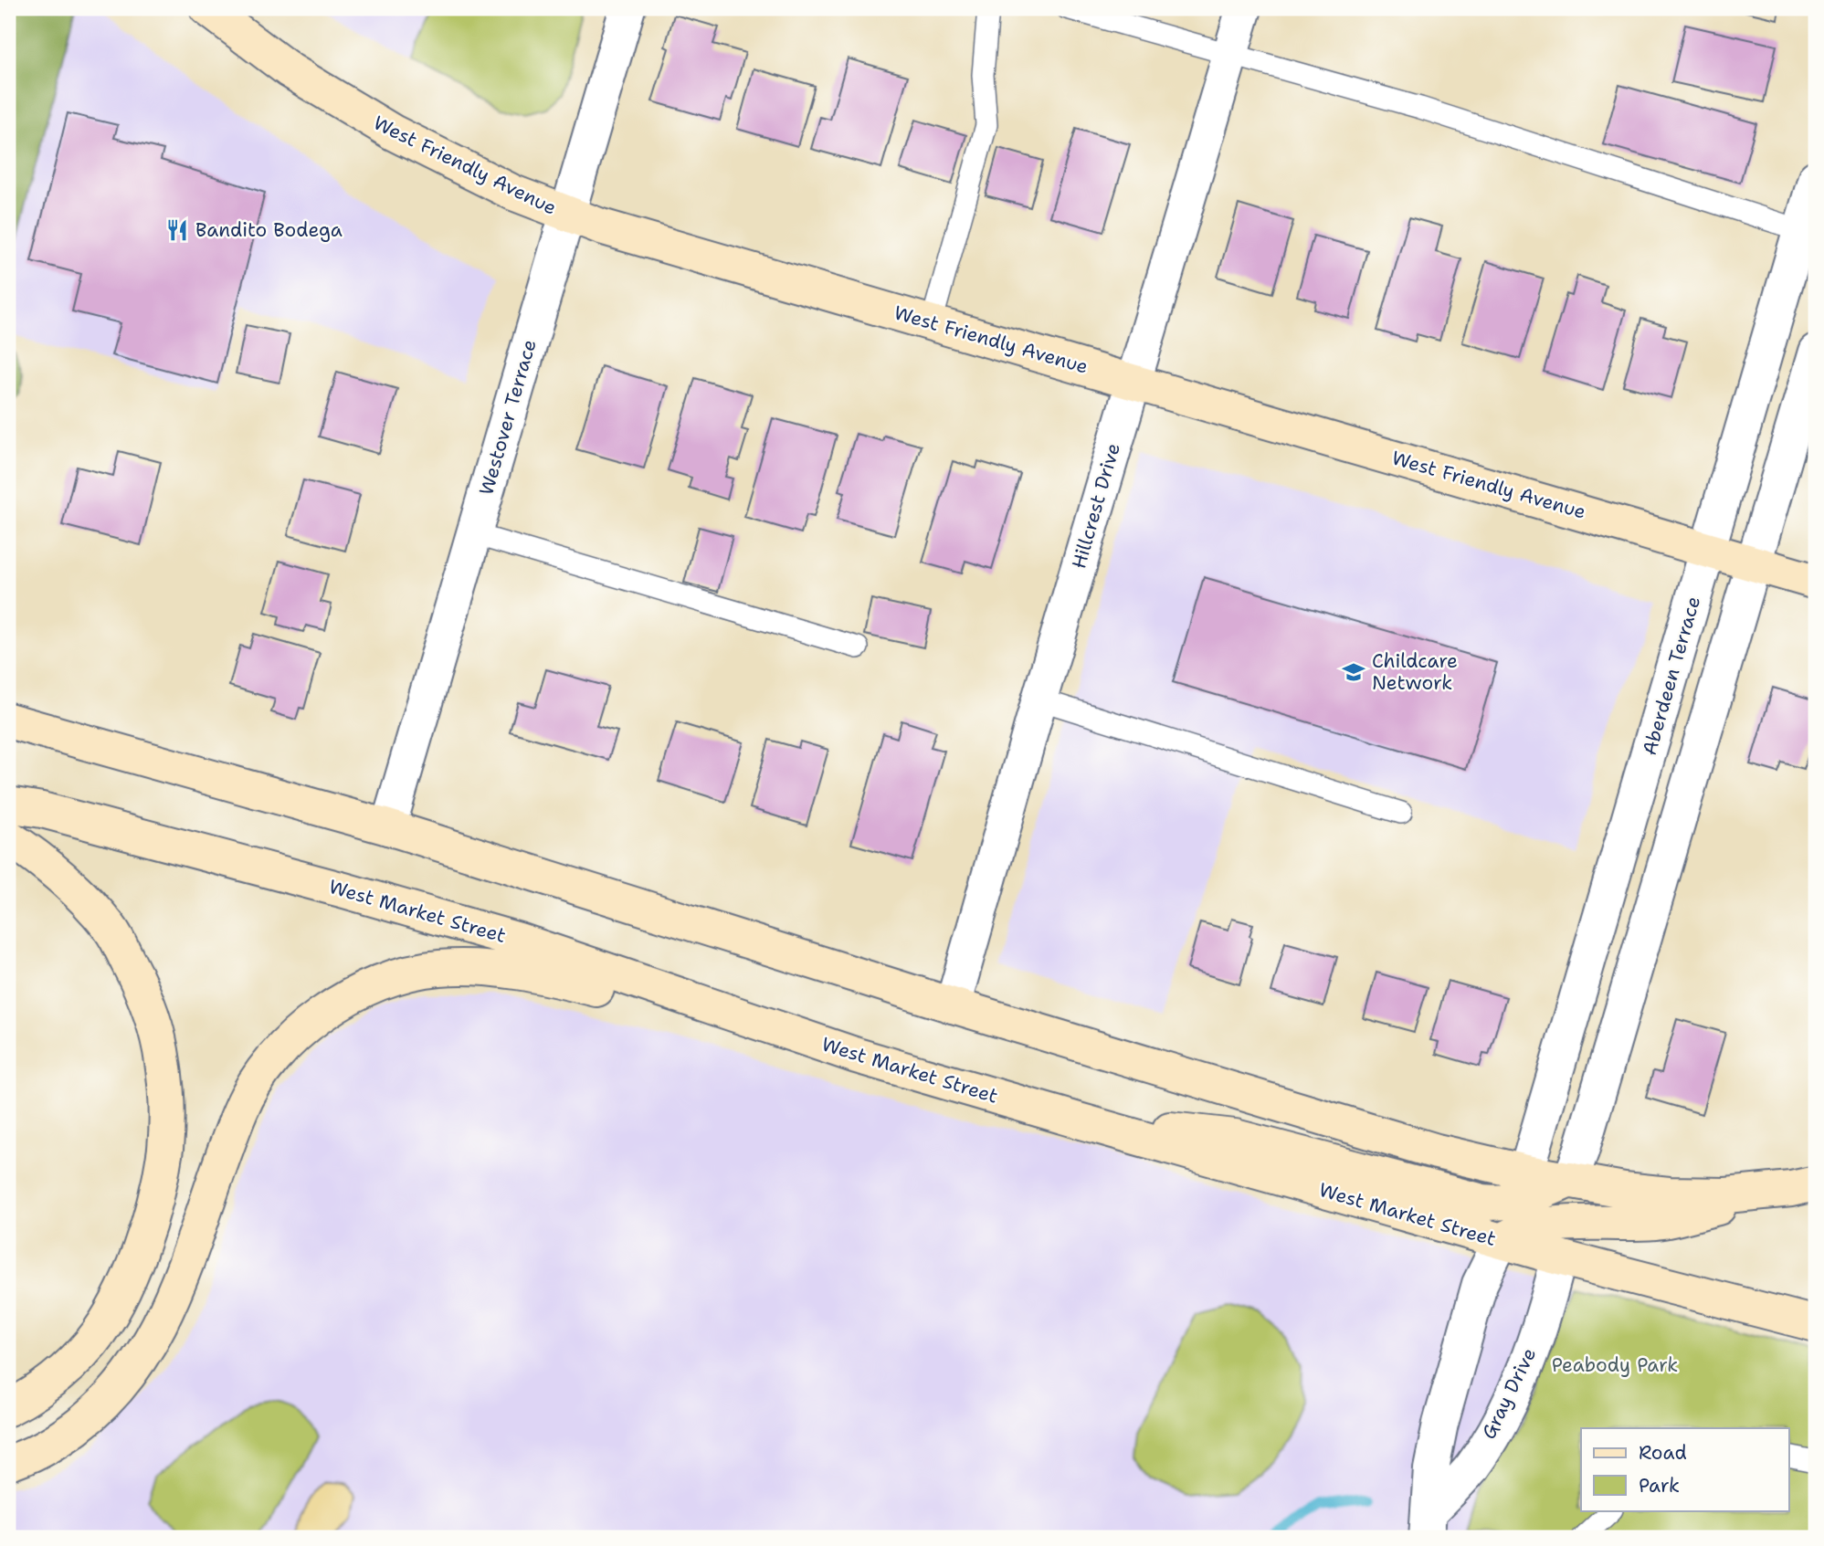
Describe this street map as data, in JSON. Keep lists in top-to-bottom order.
{
  "streets": {
    "main road": ["West Friendly Avenue", "West Market Street"],
    "street": [
      "Westover Terrace",
      "Hillcrest Drive",
      "Aberdeen Terrace",
      "Gray Drive"
    ]
  },
  "crossings": [
    ["West Friendly Avenue", "Westover Terrace"],
    ["West Friendly Avenue", "Hillcrest Drive"],
    ["West Friendly Avenue", "Aberdeen Terrace"],
    ["West Market Street", "Gray Drive"]
  ],
  "parks": ["Peabody Park"],
  "places": {
    "restaurant": ["Bandito Bodega"],
    "school or university": ["Childcare Network"]
  },
  "legend": ["Road", "Park"]
}
